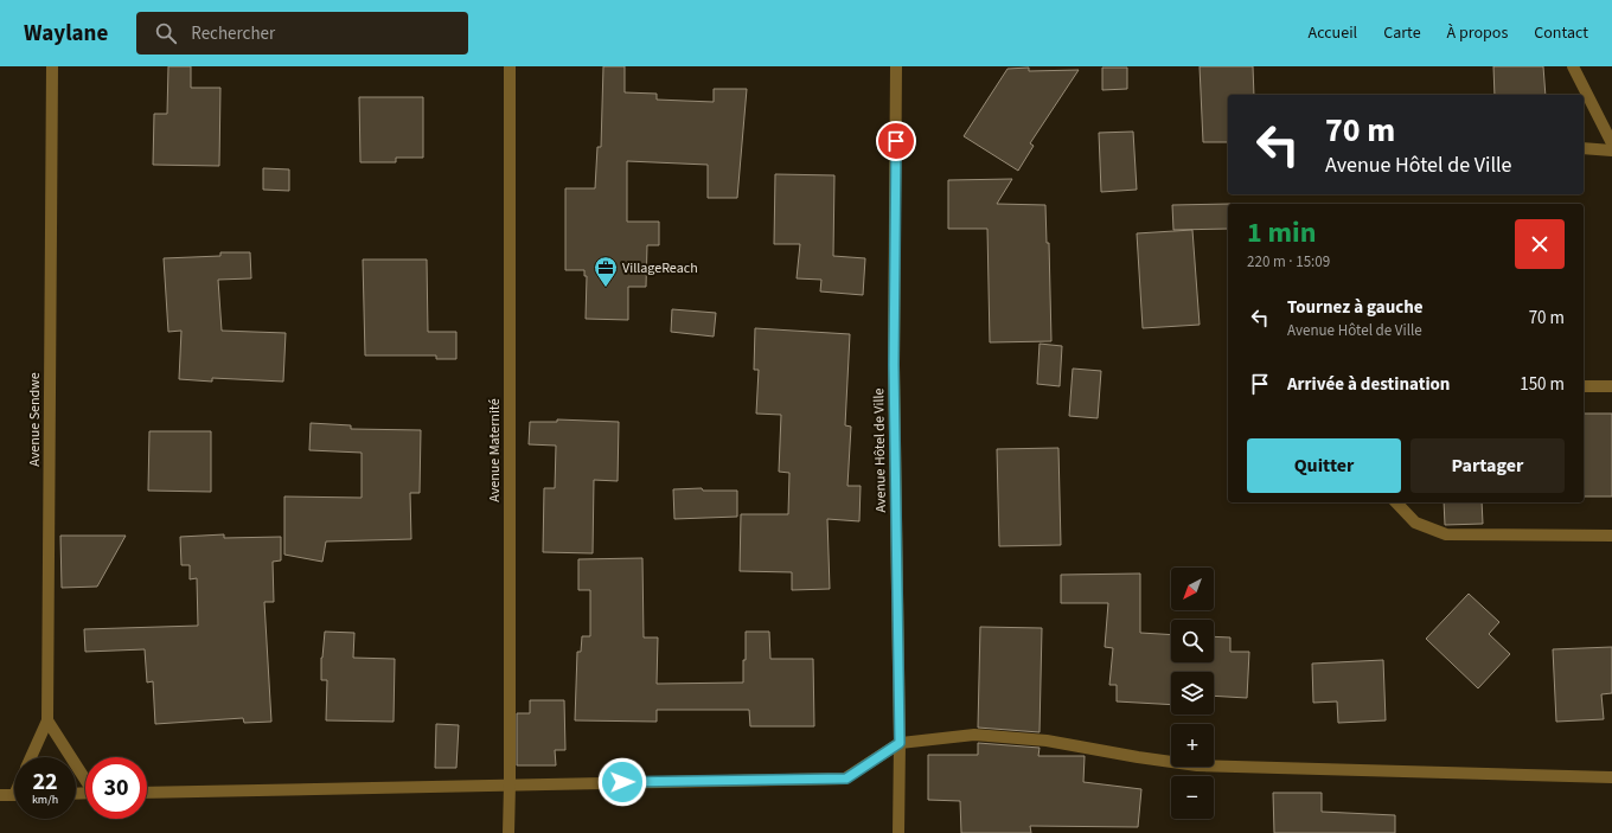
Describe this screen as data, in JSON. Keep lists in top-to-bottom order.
{
  "streets": {
    "street": ["Avenue Sendwe", "Avenue Maternité", "Avenue Hôtel de Ville"]
  },
  "places": {
    "office": ["VillageReach"]
  },
  "north": "bottom left",
  "page": {
    "header": "Waylane",
    "search": "Rechercher",
    "nav": [
      "Accueil",
      "Carte",
      "À propos",
      "Contact"
    ],
    "turn": ["70 m", "Avenue Hôtel de Ville"],
    "heading": ["1 min", "220 m · 15:09"],
    "list": [
      {
        "name": "Tournez à gauche",
        "note": "Avenue Hôtel de Ville",
        "value": "70 m"
      },
      {
        "name": "Arrivée à destination",
        "value": "150 m"
      }
    ],
    "buttons": ["Quitter", "Partager"],
    "map_buttons": ["+", "−"],
    "speed": "22 km/h",
    "limit": "30"
  }
}
